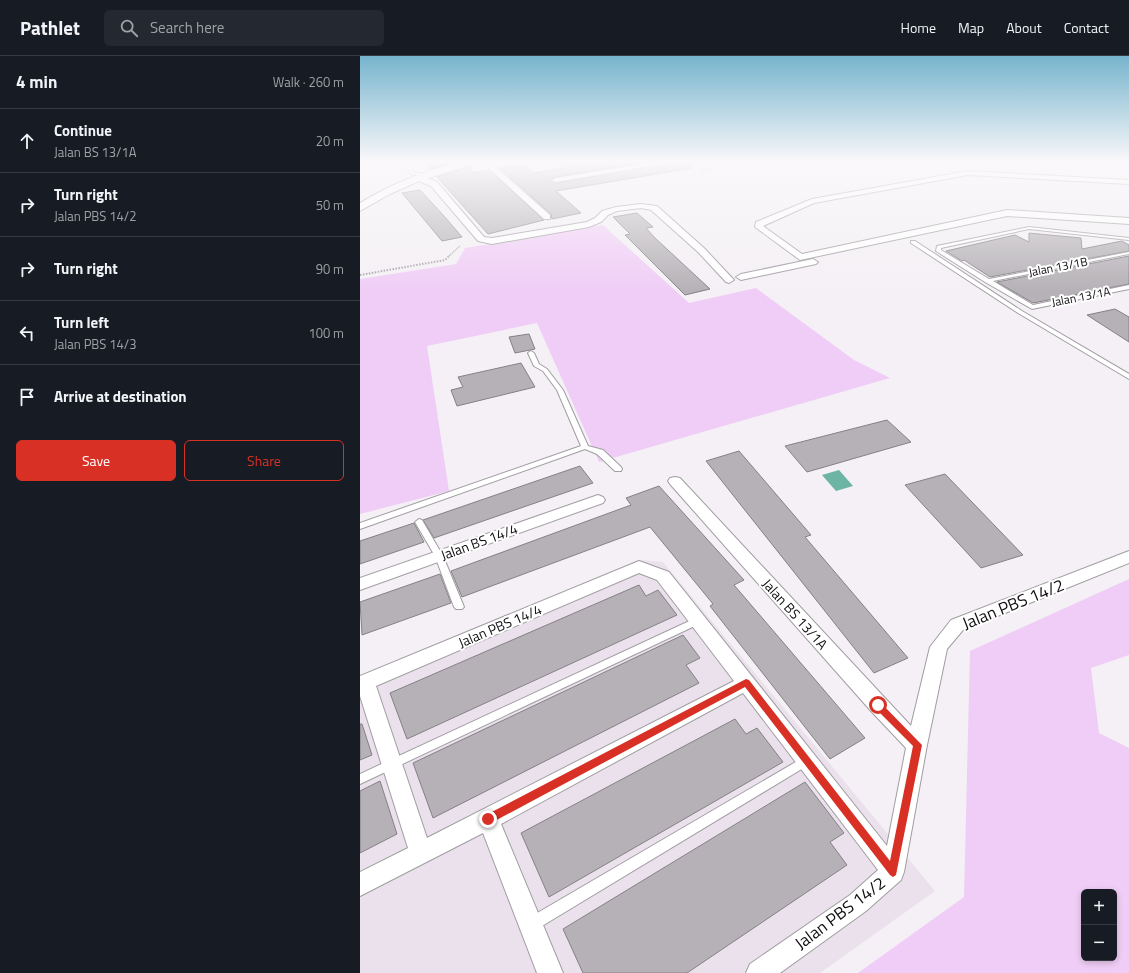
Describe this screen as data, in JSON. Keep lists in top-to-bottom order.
{
  "streets": {
    "street": [
      "Jalan BS 14/4",
      "Jalan PBS 14/2",
      "Jalan BS 13/1A",
      "Jalan PBS 14/4"
    ],
    "lane": ["Jalan 13/1B", "Jalan 13/1A"]
  },
  "crossings": [
    ["Jalan 13/1B", "Jalan 13/1A"],
    ["Jalan PBS 14/2", "Jalan BS 13/1A"]
  ],
  "page": {
    "header": "Pathlet",
    "search": "Search here",
    "nav": [
      "Home",
      "Map",
      "About",
      "Contact"
    ],
    "heading": ["4 min", "Walk · 260 m"],
    "list": [
      ["Continue", "Jalan BS 13/1A", "20 m"],
      ["Turn right", "Jalan PBS 14/2", "50 m"],
      ["Turn right", "90 m"],
      ["Turn left", "Jalan PBS 14/3", "100 m"],
      "Arrive at destination"
    ],
    "buttons": ["Save", "Share"],
    "map_buttons": ["+", "−"]
  }
}
